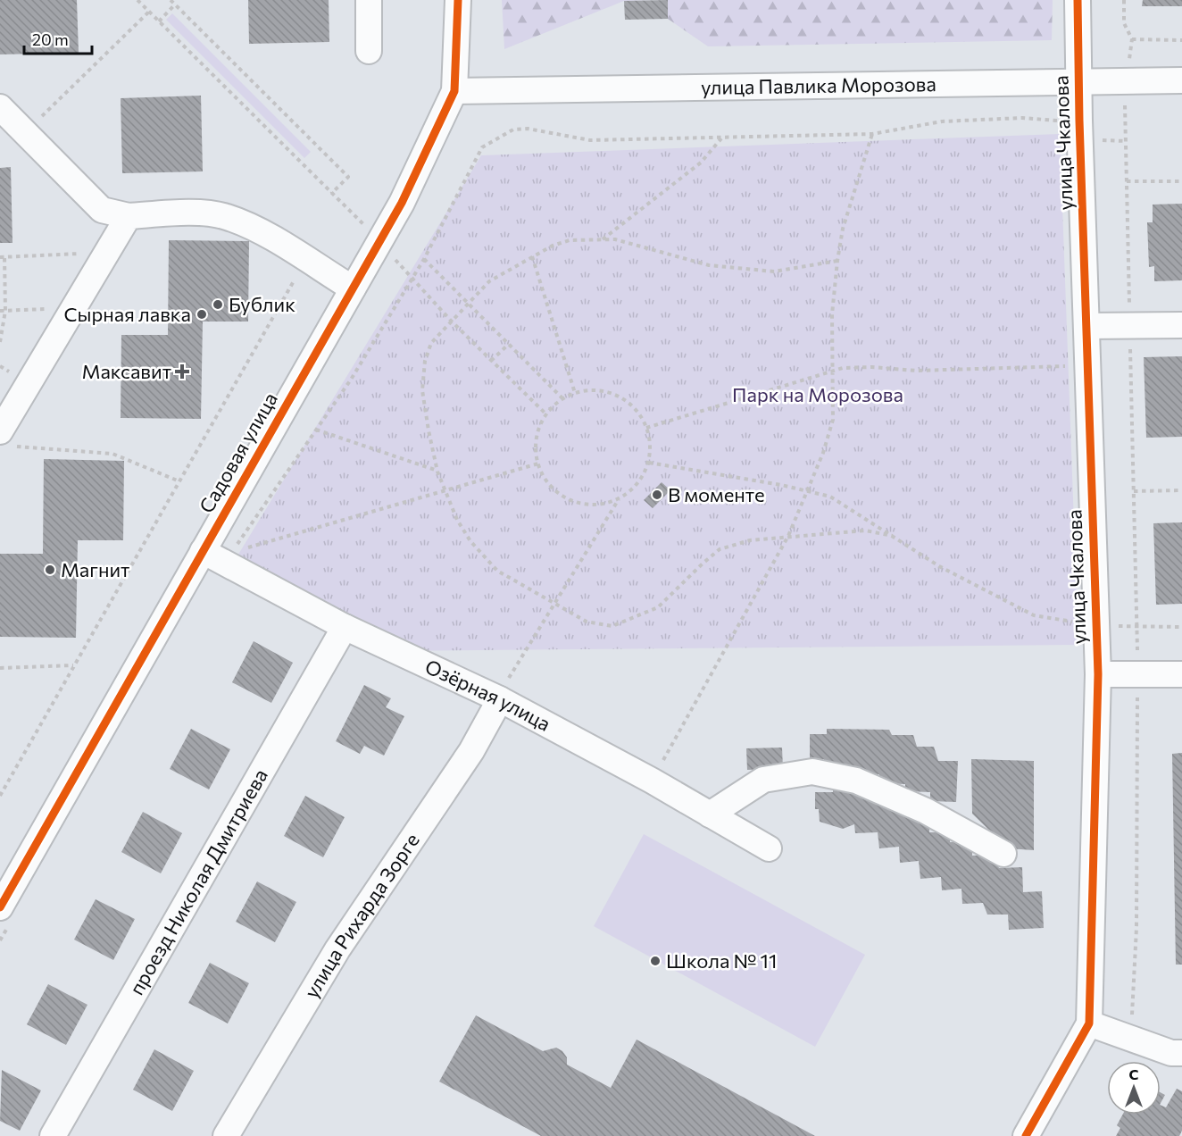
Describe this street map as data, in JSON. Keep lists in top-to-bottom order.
{
  "streets": {
    "street": [
      "улица Павлика Морозова",
      "улица Чкалова",
      "Садовая улица",
      "Озёрная улица",
      "проезд Николая Дмитриева",
      "улица Рихарда Зорге"
    ]
  },
  "crossings": [
    ["улица Павлика Морозова", "улица Чкалова"],
    ["улица Павлика Морозова", "Садовая улица"],
    ["Садовая улица", "Озёрная улица"],
    ["Озёрная улица", "проезд Николая Дмитриева"],
    ["Озёрная улица", "улица Рихарда Зорге"]
  ],
  "parks": ["Парк на Морозова"],
  "places": {
    "other": [
      "Бублик",
      "Сырная лавка",
      "В моменте",
      "Магнит",
      "Школа № 11"
    ],
    "health": ["Максавит"]
  },
  "scale_bar": "20 m",
  "north": "top"
}
